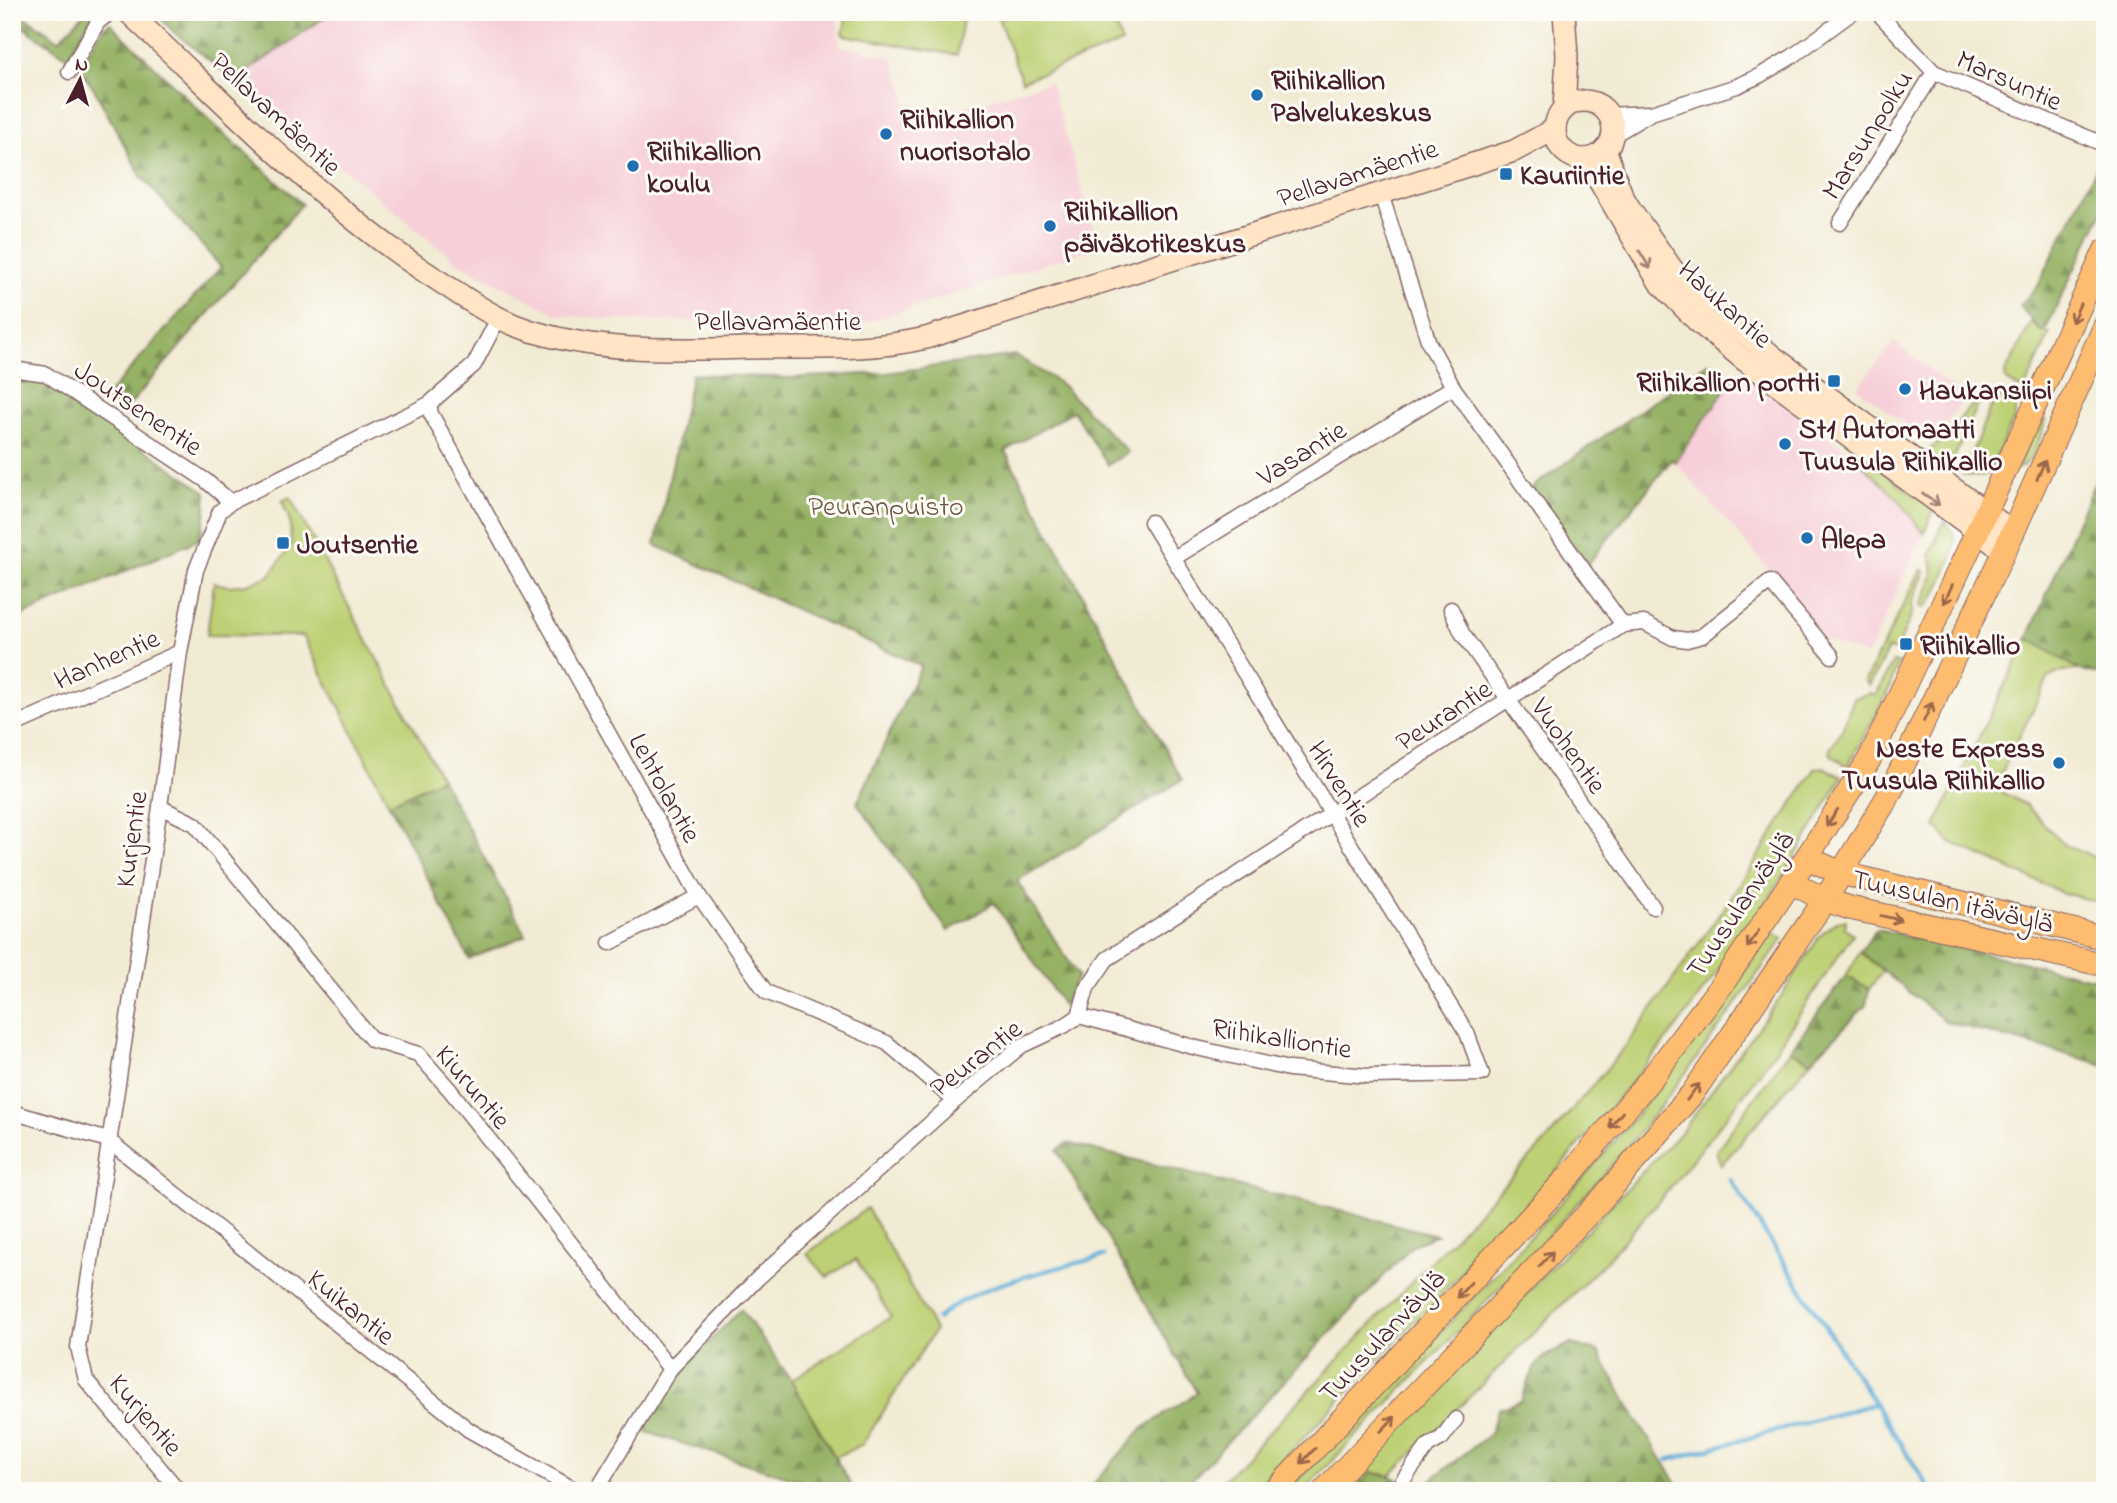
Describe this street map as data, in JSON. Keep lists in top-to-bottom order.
{
  "streets": {
    "main road": ["Tuusulan itäväylä", "Tuusulanväylä"],
    "street": [
      "Marsuntie",
      "Pellavamäentie",
      "Marsunpolku",
      "Haukantie",
      "Joutsenentie",
      "Vasantie",
      "Hanhentie",
      "Peurantie",
      "Vuohentie",
      "Hirventie",
      "Lehtolantie",
      "Kurjentie",
      "Riihikalliontie",
      "Kiuruntie",
      "Kuikantie"
    ]
  },
  "crossings": [
    ["Marsuntie", "Marsunpolku"],
    ["Pellavamäentie", "Haukantie"],
    ["Haukantie", "Tuusulanväylä"],
    ["Joutsenentie", "Kurjentie"],
    ["Vasantie", "Hirventie"],
    ["Hanhentie", "Kurjentie"],
    ["Peurantie", "Vuohentie"],
    ["Peurantie", "Hirventie"],
    ["Peurantie", "Lehtolantie"],
    ["Peurantie", "Riihikalliontie"],
    ["Peurantie", "Kiuruntie"],
    ["Hirventie", "Riihikalliontie"],
    ["Kurjentie", "Kiuruntie"],
    ["Kurjentie", "Kuikantie"],
    ["Tuusulan itäväylä", "Tuusulanväylä"]
  ],
  "parks": ["Peuranpuisto"],
  "places": {
    "other": [
      "Riihikallion Palvelukeskus",
      "Riihikallion nuorisotalo",
      "Riihikallion koulu",
      "Riihikallion päiväkotikeskus",
      "Haukansiipi",
      "St1 Automaatti Tuusula Riihikallio",
      "Alepa",
      "Neste Express Tuusula Riihikallio"
    ],
    "transit": [
      "Kauriintie",
      "Riihikallion portti",
      "Joutsentie",
      "Riihikallio"
    ]
  },
  "north": "top"
}
